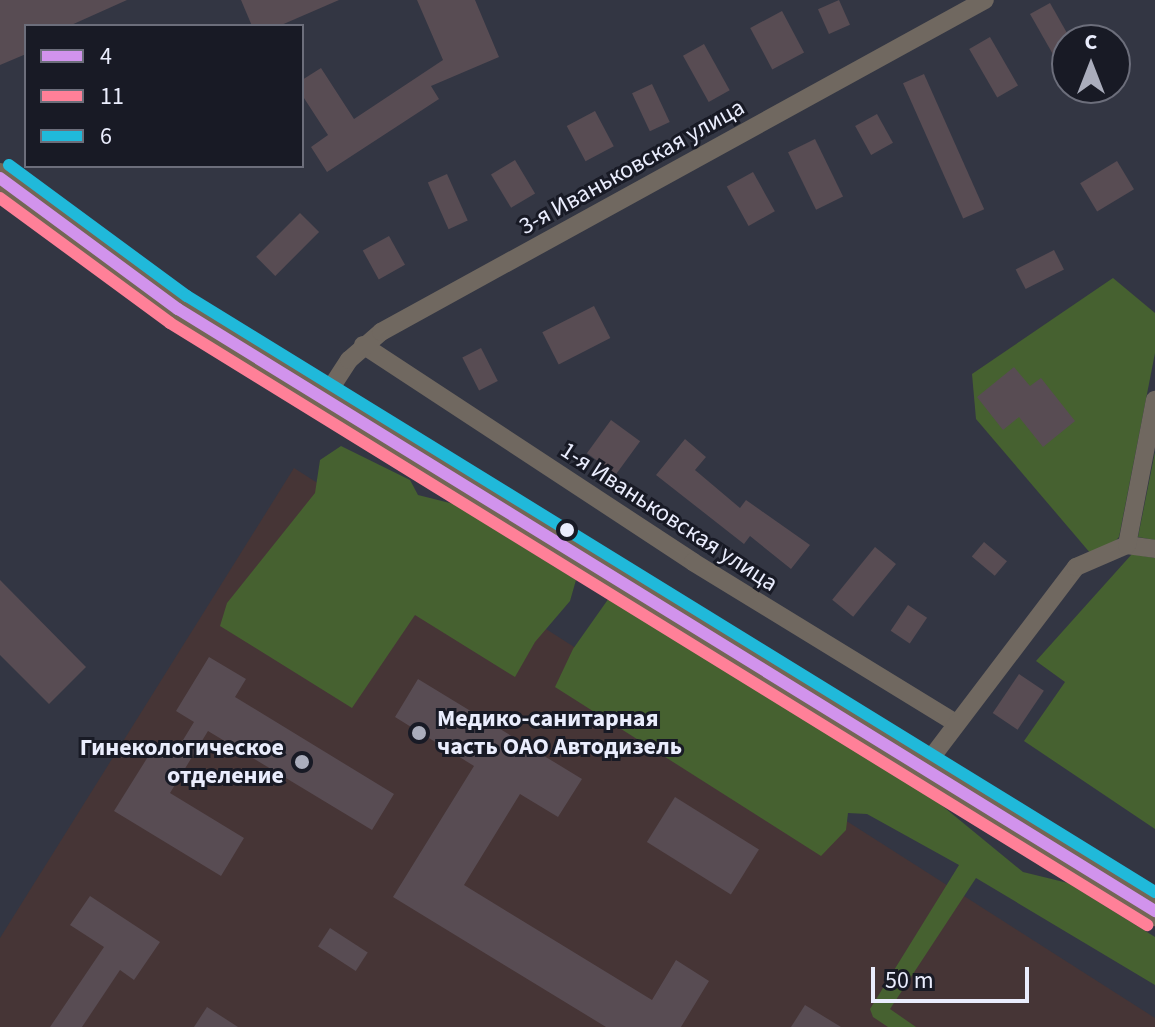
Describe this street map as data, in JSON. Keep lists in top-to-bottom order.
{
  "streets": {
    "street": ["3-я Иваньковская улица", "1-я Иваньковская улица"]
  },
  "crossings": [
    ["3-я Иваньковская улица", "1-я Иваньковская улица"]
  ],
  "places": ["Медико-санитарная часть ОАО Автодизель", "Гинекологическое отделение"],
  "lines": ["transit line 6", "transit line 4", "transit line 11"],
  "legend": ["4", "11", "6"],
  "scale_bar": "50 m",
  "north": "top"
}
